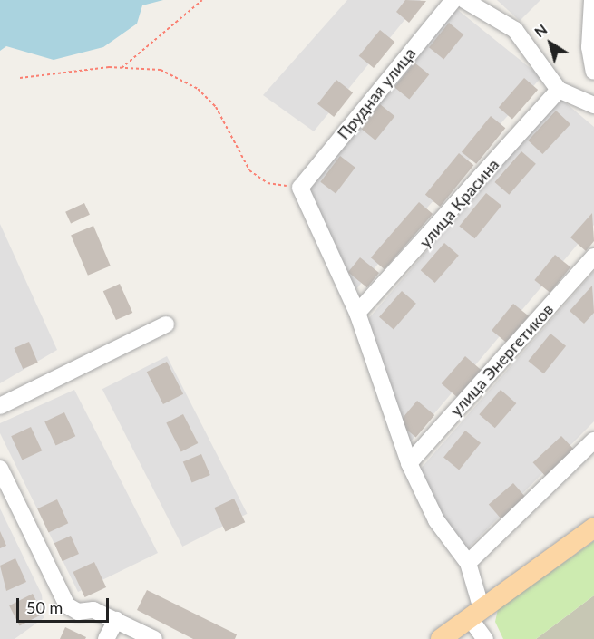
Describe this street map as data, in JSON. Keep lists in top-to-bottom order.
{
  "streets": {
    "street": ["Прудная улица", "улица Красина", "улица Энергетиков"]
  },
  "scale_bar": "50 m",
  "north": "top left"
}
